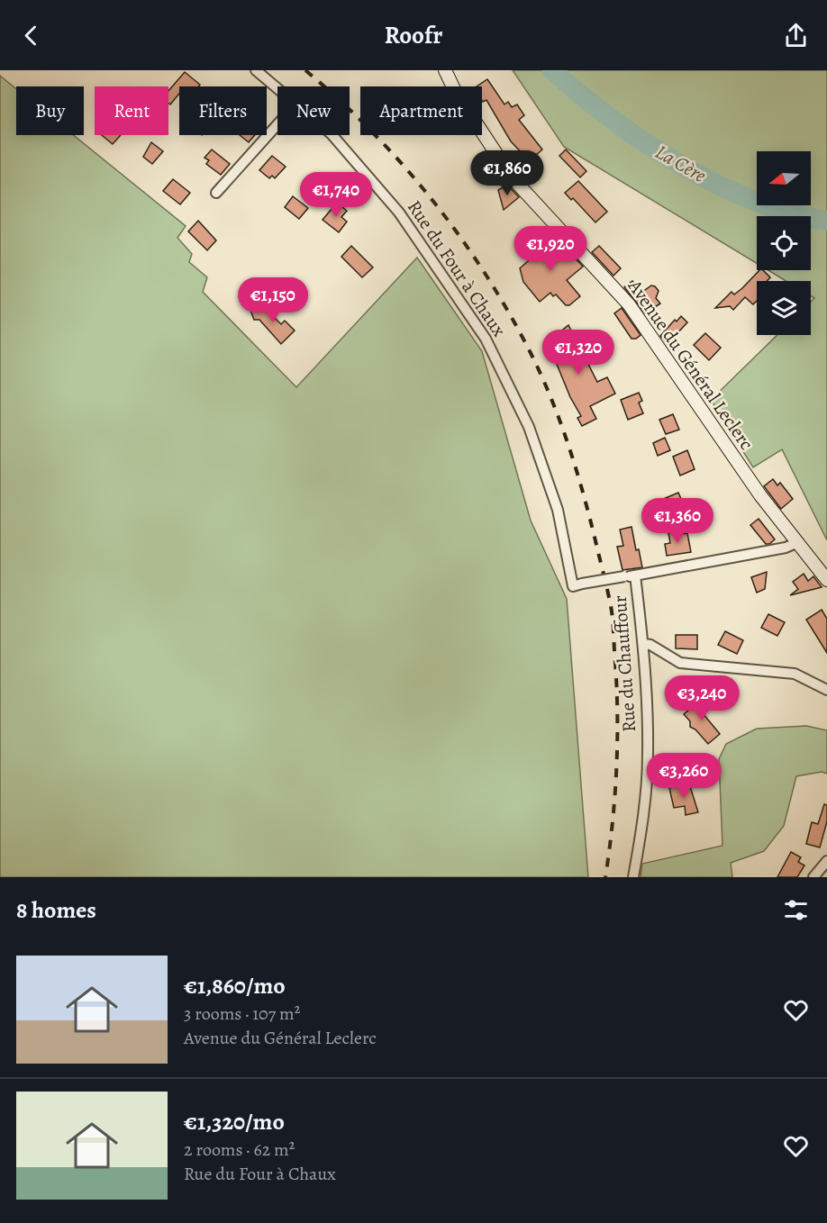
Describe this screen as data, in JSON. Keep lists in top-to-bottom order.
{
  "streets": {
    "street": ["Rue du Four à Chaux", "Avenue du Général Leclerc", "Rue du Chauffour"]
  },
  "crossings": [
    ["Rue du Four à Chaux", "Rue du Chauffour"]
  ],
  "water": ["La Cère"],
  "north": "left",
  "page": {
    "header": "Roofr",
    "chip": [
      "Buy",
      "Rent",
      "Filters",
      "New",
      "Apartment"
    ],
    "price": [
      "€1,860",
      "€1,740",
      "€1,920",
      "€1,150",
      "€1,320",
      "€1,360",
      "€3,240",
      "€3,260"
    ],
    "heading": "8 homes",
    "list": [
      {
        "name": "€1,860/mo",
        "note": "3 rooms · 107 m² · Avenue du Général Leclerc"
      },
      {
        "name": "€1,320/mo",
        "note": "2 rooms · 62 m² · Rue du Four à Chaux"
      }
    ]
  }
}
